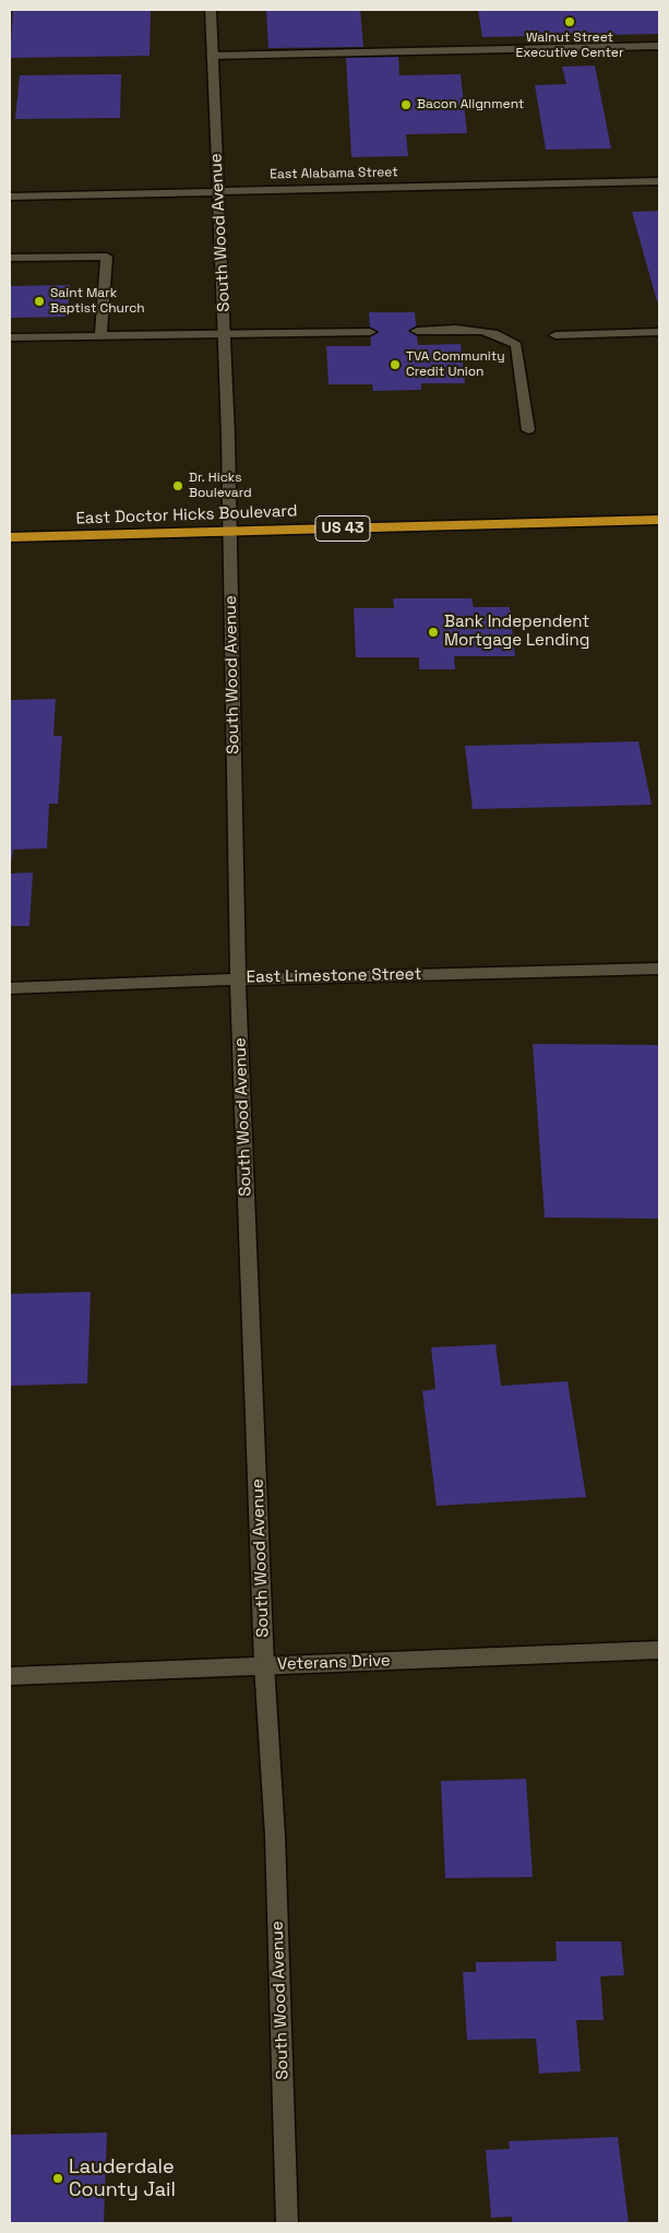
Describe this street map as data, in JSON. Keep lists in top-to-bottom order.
{
  "streets": {
    "highway": ["East Doctor Hicks Boulevard", "US 43"],
    "street": [
      "East Alabama Street",
      "South Wood Avenue",
      "East Limestone Street",
      "Veterans Drive"
    ]
  },
  "crossings": [
    ["East Alabama Street", "South Wood Avenue"],
    ["South Wood Avenue", "East Doctor Hicks Boulevard"],
    ["South Wood Avenue", "East Limestone Street"],
    ["South Wood Avenue", "Veterans Drive"]
  ],
  "places": [
    "Walnut Street Executive Center",
    "Bacon Alignment",
    "Saint Mark Baptist Church",
    "TVA Community Credit Union",
    "Dr. Hicks Boulevard",
    "Bank Independent Mortgage Lending",
    "Lauderdale County Jail"
  ]
}
